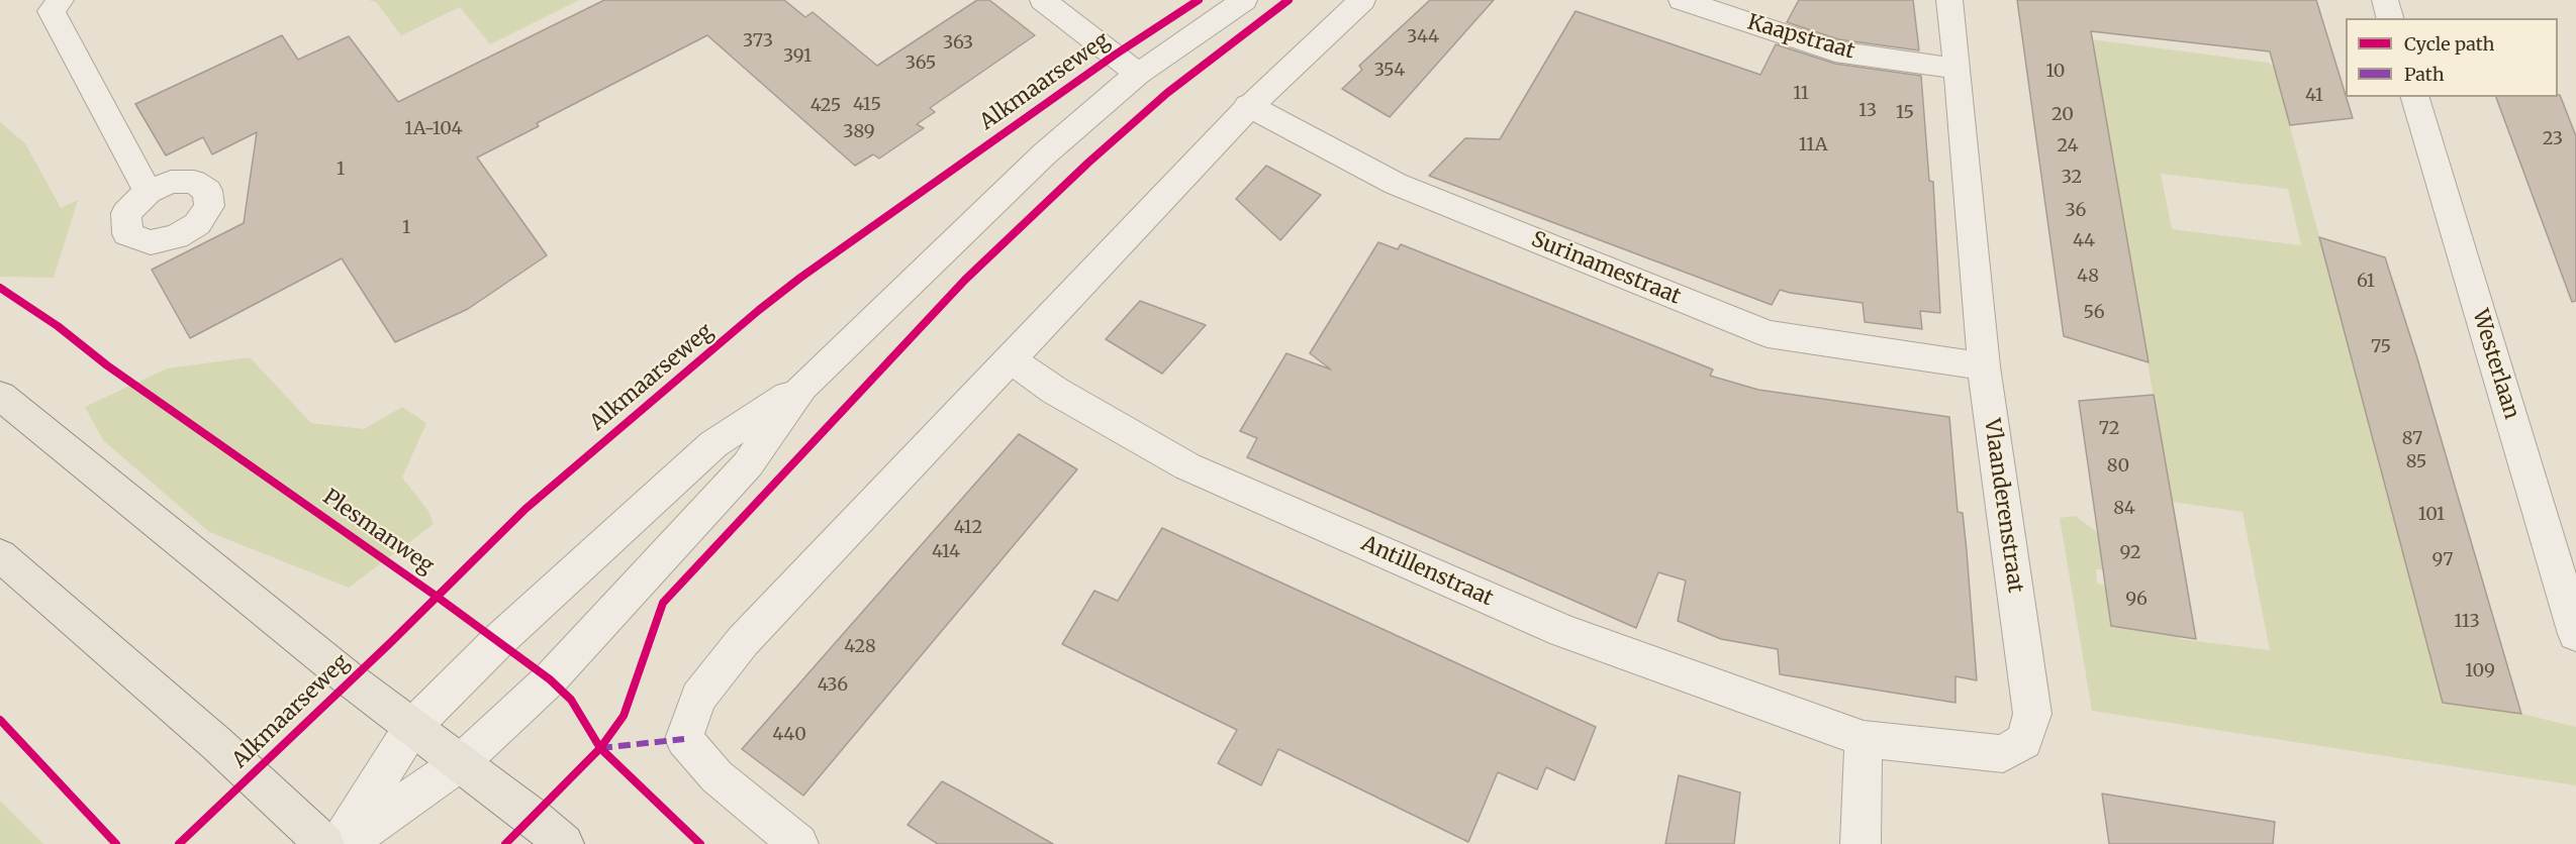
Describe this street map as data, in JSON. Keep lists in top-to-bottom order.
{
  "streets": {
    "street": [
      "Kaapstraat",
      "Surinamestraat",
      "Westerlaan",
      "Vlaanderenstraat",
      "Antillenstraat"
    ],
    "cycle path": ["Alkmaarseweg", "Plesmanweg"]
  },
  "crossings": [
    ["Kaapstraat", "Vlaanderenstraat"],
    ["Surinamestraat", "Vlaanderenstraat"],
    ["Vlaanderenstraat", "Antillenstraat"]
  ],
  "house_numbers": [
    "344",
    "373",
    "363",
    "391",
    "365",
    "354",
    "10",
    "11",
    "41",
    "415",
    "425",
    "13",
    "15",
    "20",
    "1A-104",
    "389",
    "23",
    "11A",
    "24",
    "1",
    "32",
    "36",
    "1",
    "44",
    "48",
    "61",
    "56",
    "75",
    "72",
    "87",
    "85",
    "80",
    "84",
    "101",
    "412",
    "414",
    "92",
    "97",
    "96",
    "113",
    "428",
    "109",
    "436",
    "440"
  ],
  "legend": ["Cycle path", "Path"]
}
